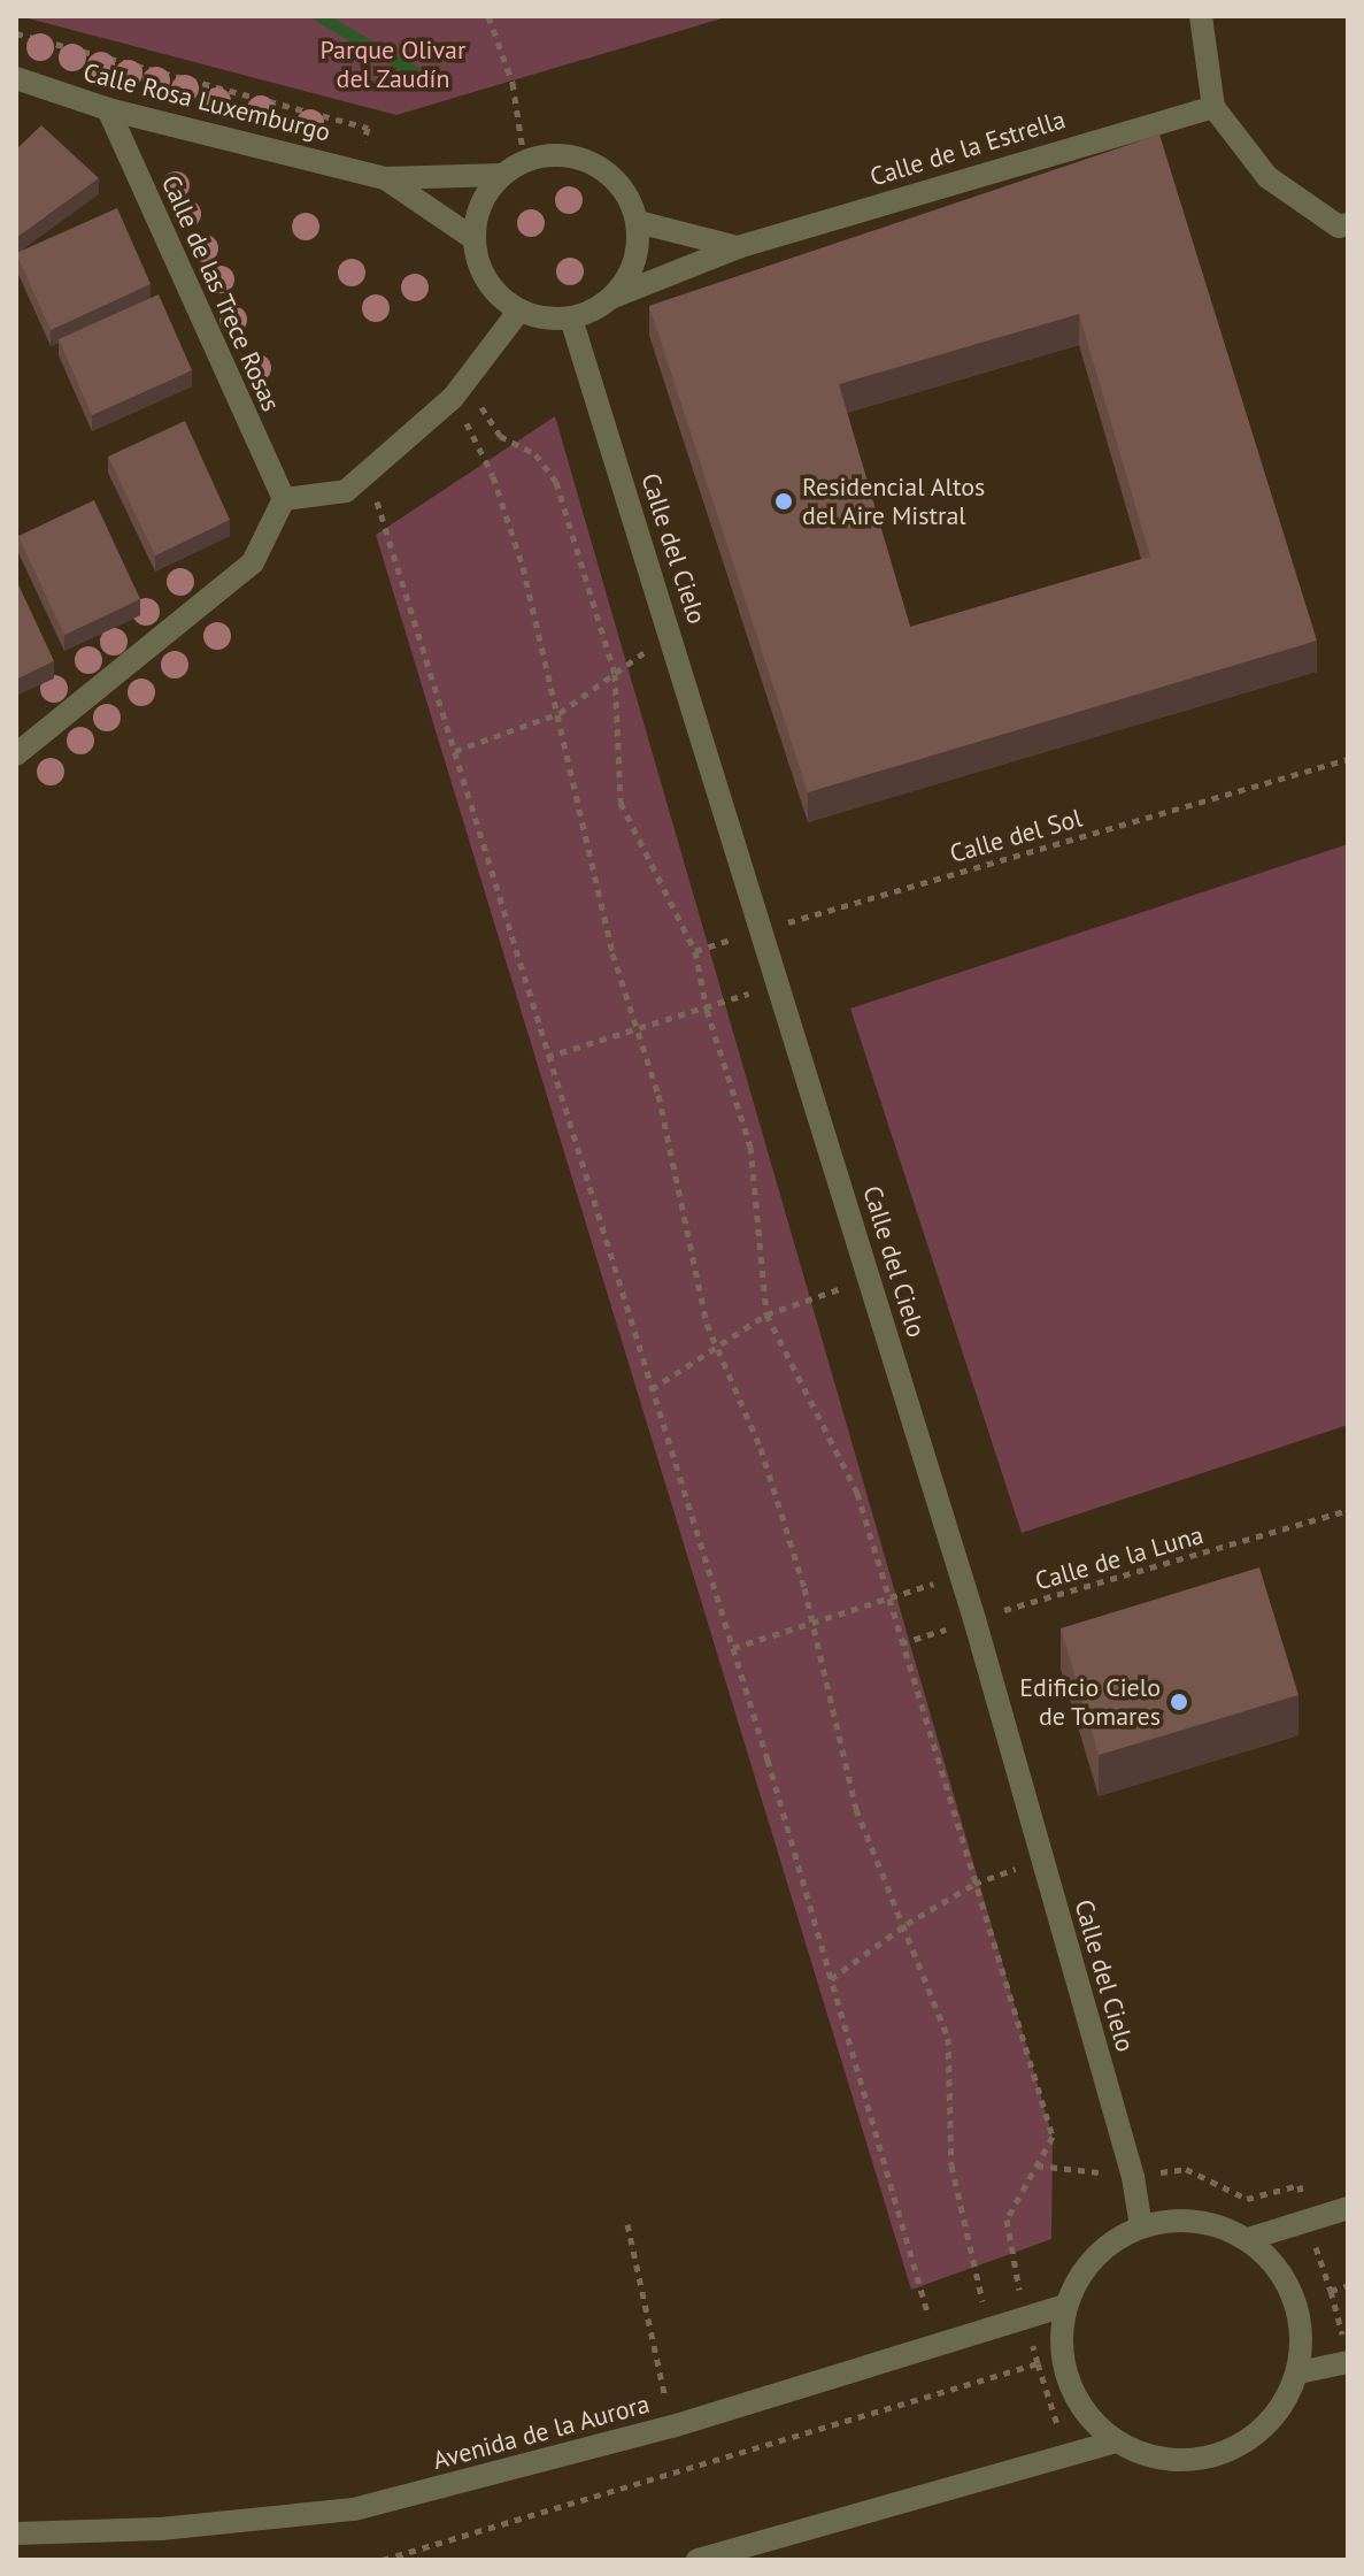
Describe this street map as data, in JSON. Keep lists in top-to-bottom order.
{
  "streets": {
    "street": [
      "Calle Rosa Luxemburgo",
      "Calle de la Estrella",
      "Calle de las Trece Rosas",
      "Calle del Cielo",
      "Avenida de la Aurora"
    ],
    "path": ["Calle del Sol", "Calle de la Luna"]
  },
  "crossings": [
    ["Calle Rosa Luxemburgo", "Calle de la Estrella"],
    ["Calle Rosa Luxemburgo", "Calle de las Trece Rosas"],
    ["Calle Rosa Luxemburgo", "Calle del Cielo"],
    ["Calle de la Estrella", "Calle del Cielo"],
    ["Calle del Cielo", "Calle del Sol"],
    ["Calle del Cielo", "Calle de la Luna"],
    ["Calle del Cielo", "Avenida de la Aurora"]
  ],
  "parks": ["Parque Olivar del Zaudín"],
  "places": ["Residencial Altos del Aire Mistral", "Edificio Cielo de Tomares"]
}
